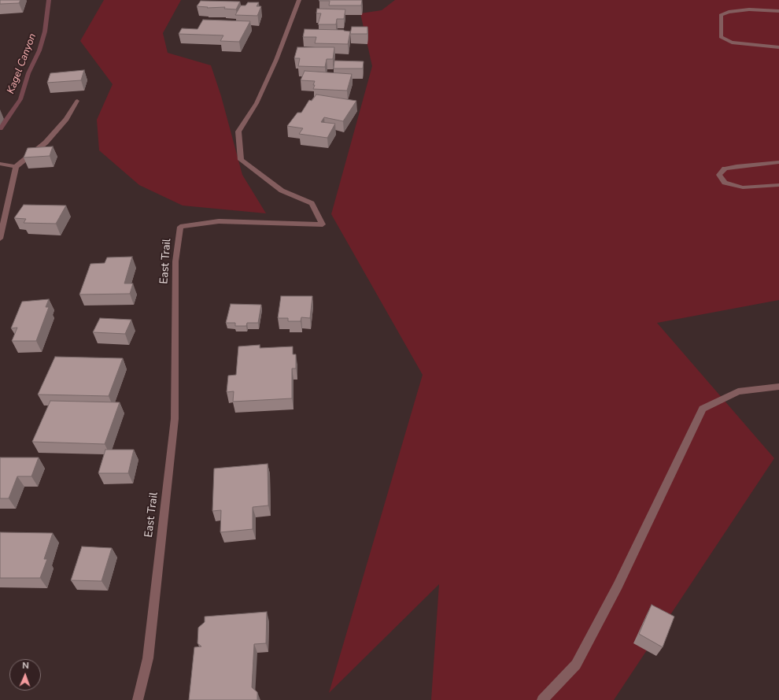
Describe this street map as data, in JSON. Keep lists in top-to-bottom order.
{
  "streets": {
    "street": ["East Trail"]
  },
  "water": ["Kagel Canyon"],
  "north": "top"
}
